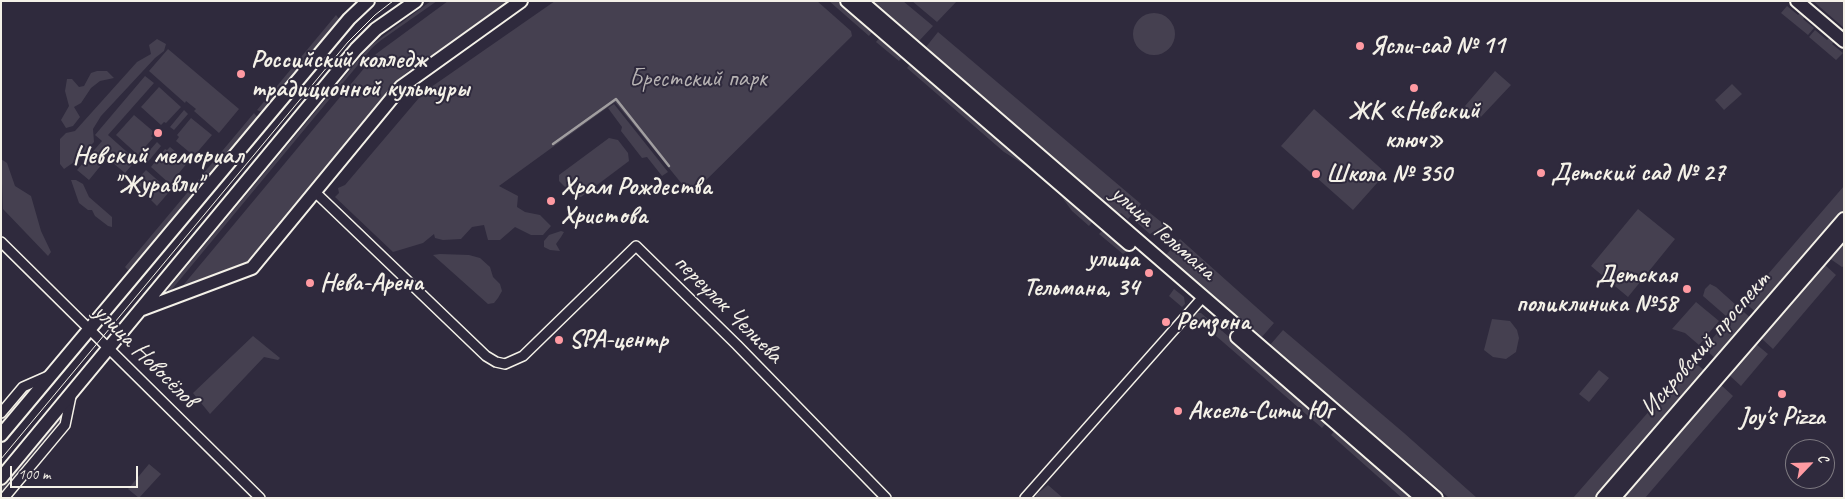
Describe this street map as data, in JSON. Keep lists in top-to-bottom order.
{
  "streets": {
    "street": [
      "улица Тельмана",
      "переулок Челиева",
      "Искровский проспект",
      "улица Новосёлов"
    ]
  },
  "parks": ["Брестский парк"],
  "places": [
    "Ясли-сад № 11",
    "Российский колледж традиционной культуры",
    "ЖК «Невский ключ»",
    "Невский мемориал \"Журавли\"",
    "Детский сад № 27",
    "Школа № 350",
    "Храм Рождества Христова",
    "улица Тельмана, 34",
    "Нева-Арена",
    "Детская поликлиника №58",
    "Ремзона",
    "SPA-центр",
    "Joy's Pizza",
    "Аксель-Сити Юг"
  ],
  "scale_bar": "100 m",
  "north": "top right"
}
